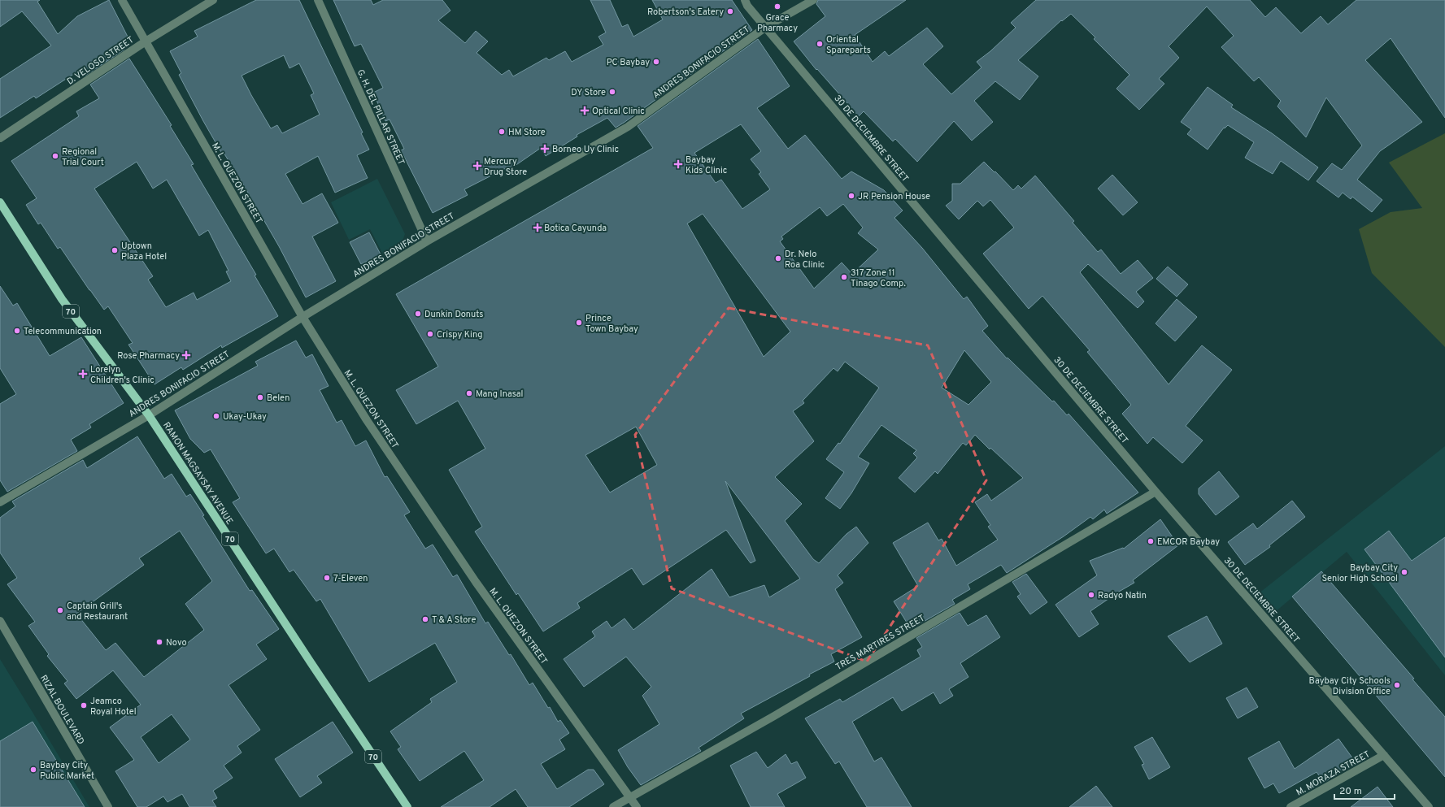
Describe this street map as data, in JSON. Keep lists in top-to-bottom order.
{
  "streets": {
    "main road": ["70", "RAMON MAGSAYSAY AVENUE"],
    "street": [
      "D. VELOSO STREET",
      "ANDRES BONIFACIO STREET",
      "G. H. DEL PILLAR STREET",
      "30 DE DECIEMBRE STREET",
      "M. L. QUEZON STREET",
      "TRES MARTIRES STREET",
      "RIZAL BOULEVARD",
      "M. MORAZA STREET"
    ]
  },
  "crossings": [
    ["D. VELOSO STREET", "M. L. QUEZON STREET"],
    ["ANDRES BONIFACIO STREET", "G. H. DEL PILLAR STREET"],
    ["ANDRES BONIFACIO STREET", "30 DE DECIEMBRE STREET"],
    ["ANDRES BONIFACIO STREET", "M. L. QUEZON STREET"],
    ["ANDRES BONIFACIO STREET", "RAMON MAGSAYSAY AVENUE"],
    ["30 DE DECIEMBRE STREET", "TRES MARTIRES STREET"],
    ["30 DE DECIEMBRE STREET", "M. MORAZA STREET"],
    ["M. L. QUEZON STREET", "TRES MARTIRES STREET"]
  ],
  "places": {
    "other": [
      "Grace Pharmacy",
      "Robertson's Eatery",
      "Oriental Spareparts",
      "PC Baybay",
      "DY Store",
      "HM Store",
      "Regional Trial Court",
      "JR Pension House",
      "Uptown Plaza Hotel",
      "Dr. Nelo Roa Clinic",
      "317 Zone 11 Tinago Comp.",
      "Dunkin Donuts",
      "Prince Town Baybay",
      "Telecommunication",
      "Crispy King",
      "Mang Inasal",
      "Belen",
      "Ukay-Ukay",
      "EMCOR Baybay",
      "Baybay City Senior High School",
      "7-Eleven",
      "Radyo Natin",
      "Captain Grill's and Restaurant",
      "T & A Store",
      "Novo",
      "Baybay City Schools Division Office",
      "Jeamco Royal Hotel",
      "Baybay City Public Market"
    ],
    "health": [
      "Optical Clinic",
      "Borneo Uy Clinic",
      "Baybay Kids Clinic",
      "Mercury Drug Store",
      "Botica Cayunda",
      "Rose Pharmacy",
      "Lorelyn Children's Clinic"
    ]
  },
  "scale_bar": "20 m"
}
